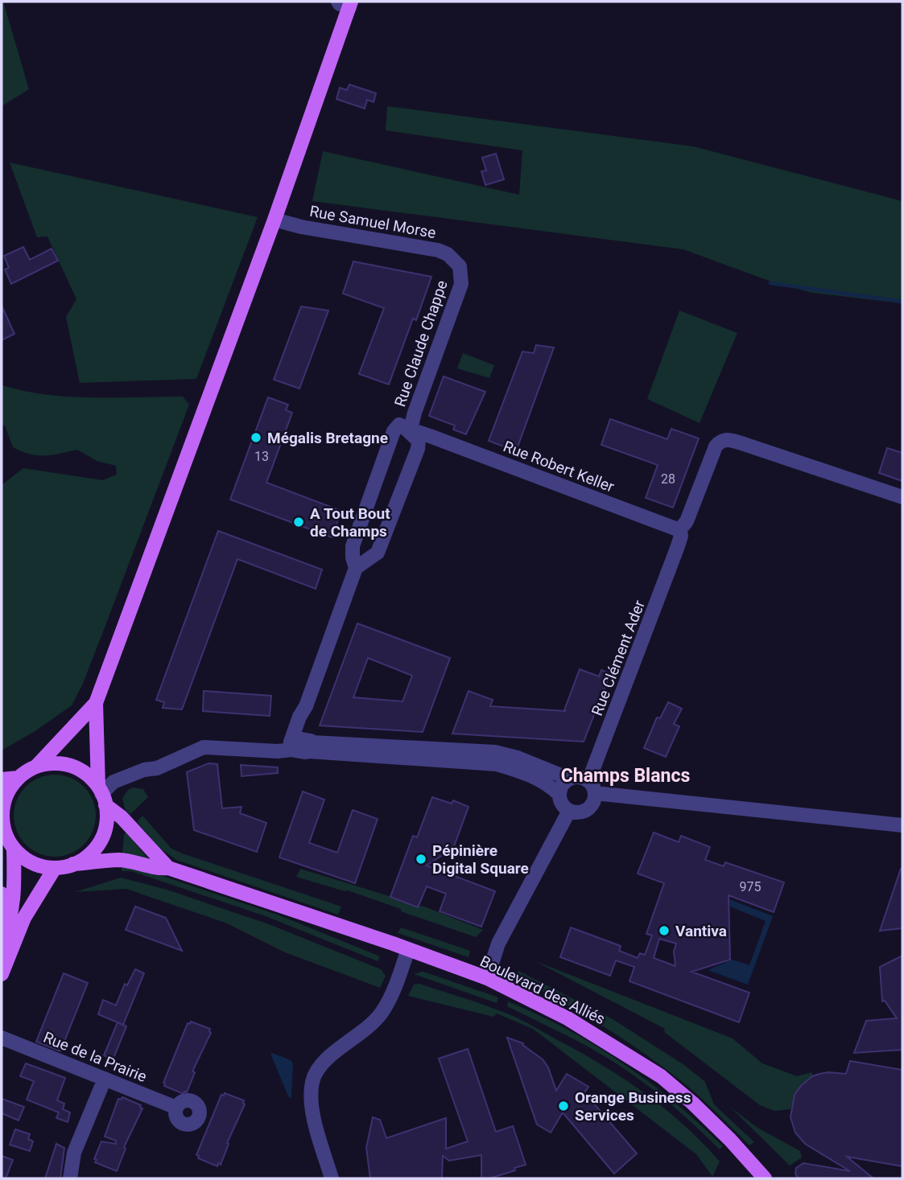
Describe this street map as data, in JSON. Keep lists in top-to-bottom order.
{
  "streets": {
    "main road": ["Boulevard des Alliés"],
    "street": [
      "Rue Samuel Morse",
      "Rue Claude Chappe",
      "Rue Robert Keller",
      "Rue Clément Ader",
      "Rue de la Prairie"
    ]
  },
  "crossings": [
    ["Rue Samuel Morse", "Rue Claude Chappe"],
    ["Rue Claude Chappe", "Rue Robert Keller"],
    ["Rue Robert Keller", "Rue Clément Ader"]
  ],
  "districts": ["Champs Blancs"],
  "places": [
    "Mégalis Bretagne",
    "A Tout Bout de Champs",
    "Pépinière Digital Square",
    "Vantiva",
    "Orange Business Services"
  ],
  "house_numbers": ["13", "28", "975"]
}
